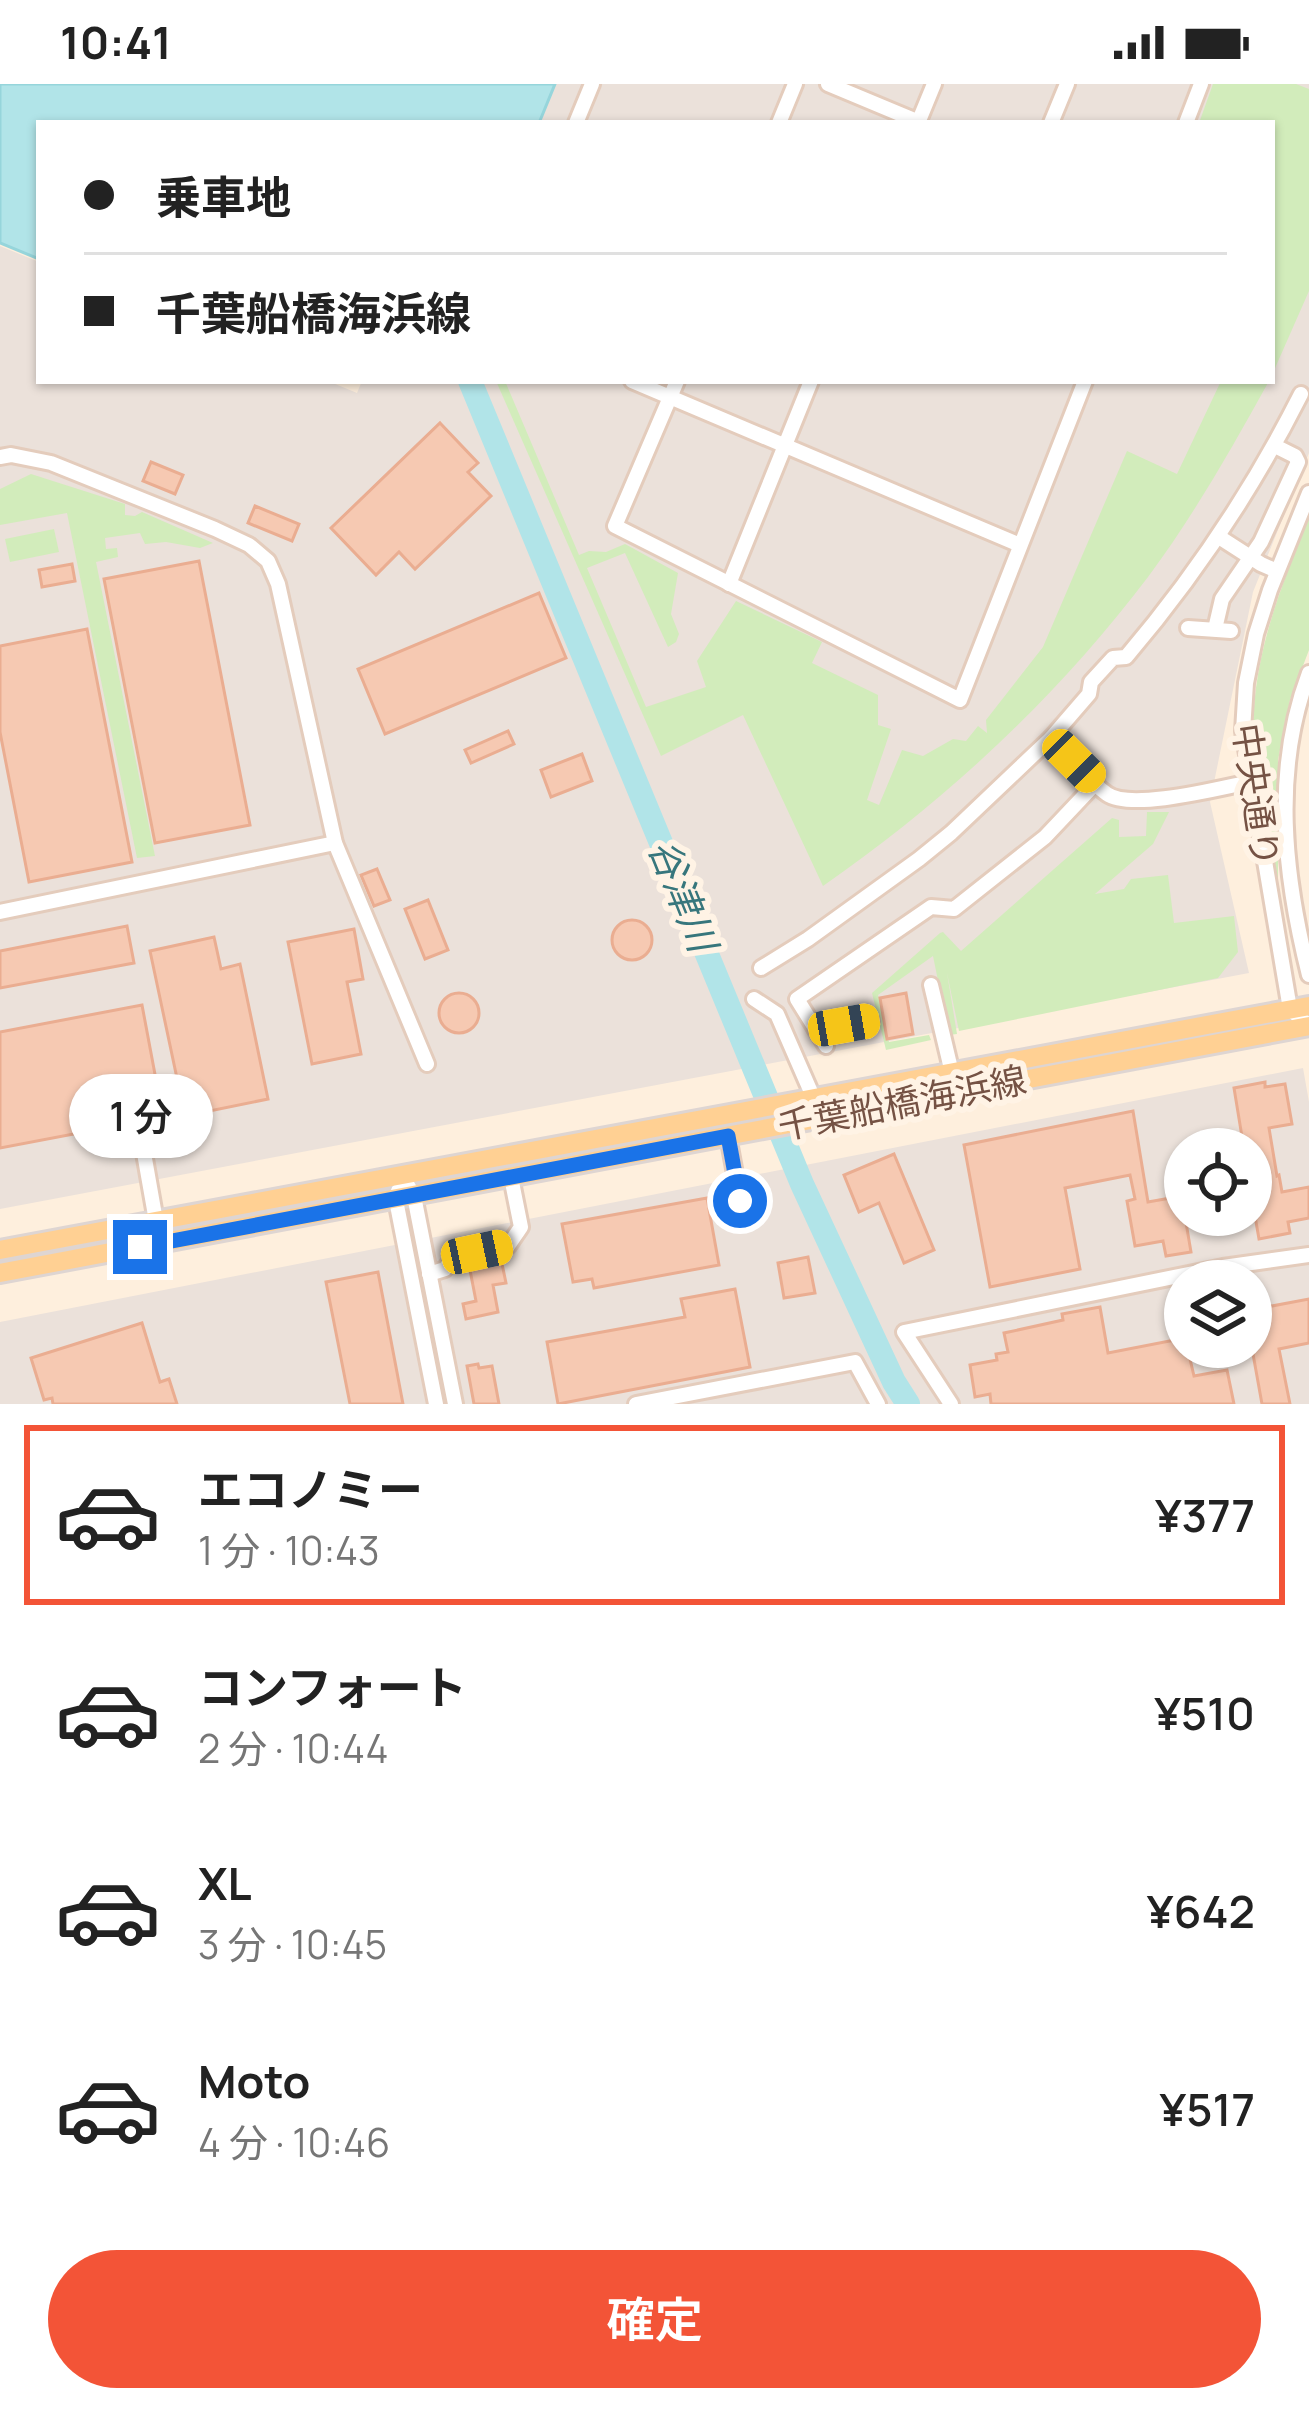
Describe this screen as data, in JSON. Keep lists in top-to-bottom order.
{
  "streets": {
    "main road": ["千葉船橋海浜線"],
    "street": ["中央通り"]
  },
  "crossings": [
    ["中央通り", "千葉船橋海浜線"]
  ],
  "water": ["谷津川"],
  "page": {
    "status": "10:41",
    "banner": ["乗車地", "千葉船橋海浜線"],
    "bubble": "1 分",
    "list": [
      {
        "name": "エコノミー",
        "note": "1 分 · 10:43",
        "value": "¥377"
      },
      {
        "name": "コンフォート",
        "note": "2 分 · 10:44",
        "value": "¥510"
      },
      {
        "name": "XL",
        "note": "3 分 · 10:45",
        "value": "¥642"
      },
      {
        "name": "Moto",
        "note": "4 分 · 10:46",
        "value": "¥517"
      }
    ],
    "buttons": "確定"
  }
}
